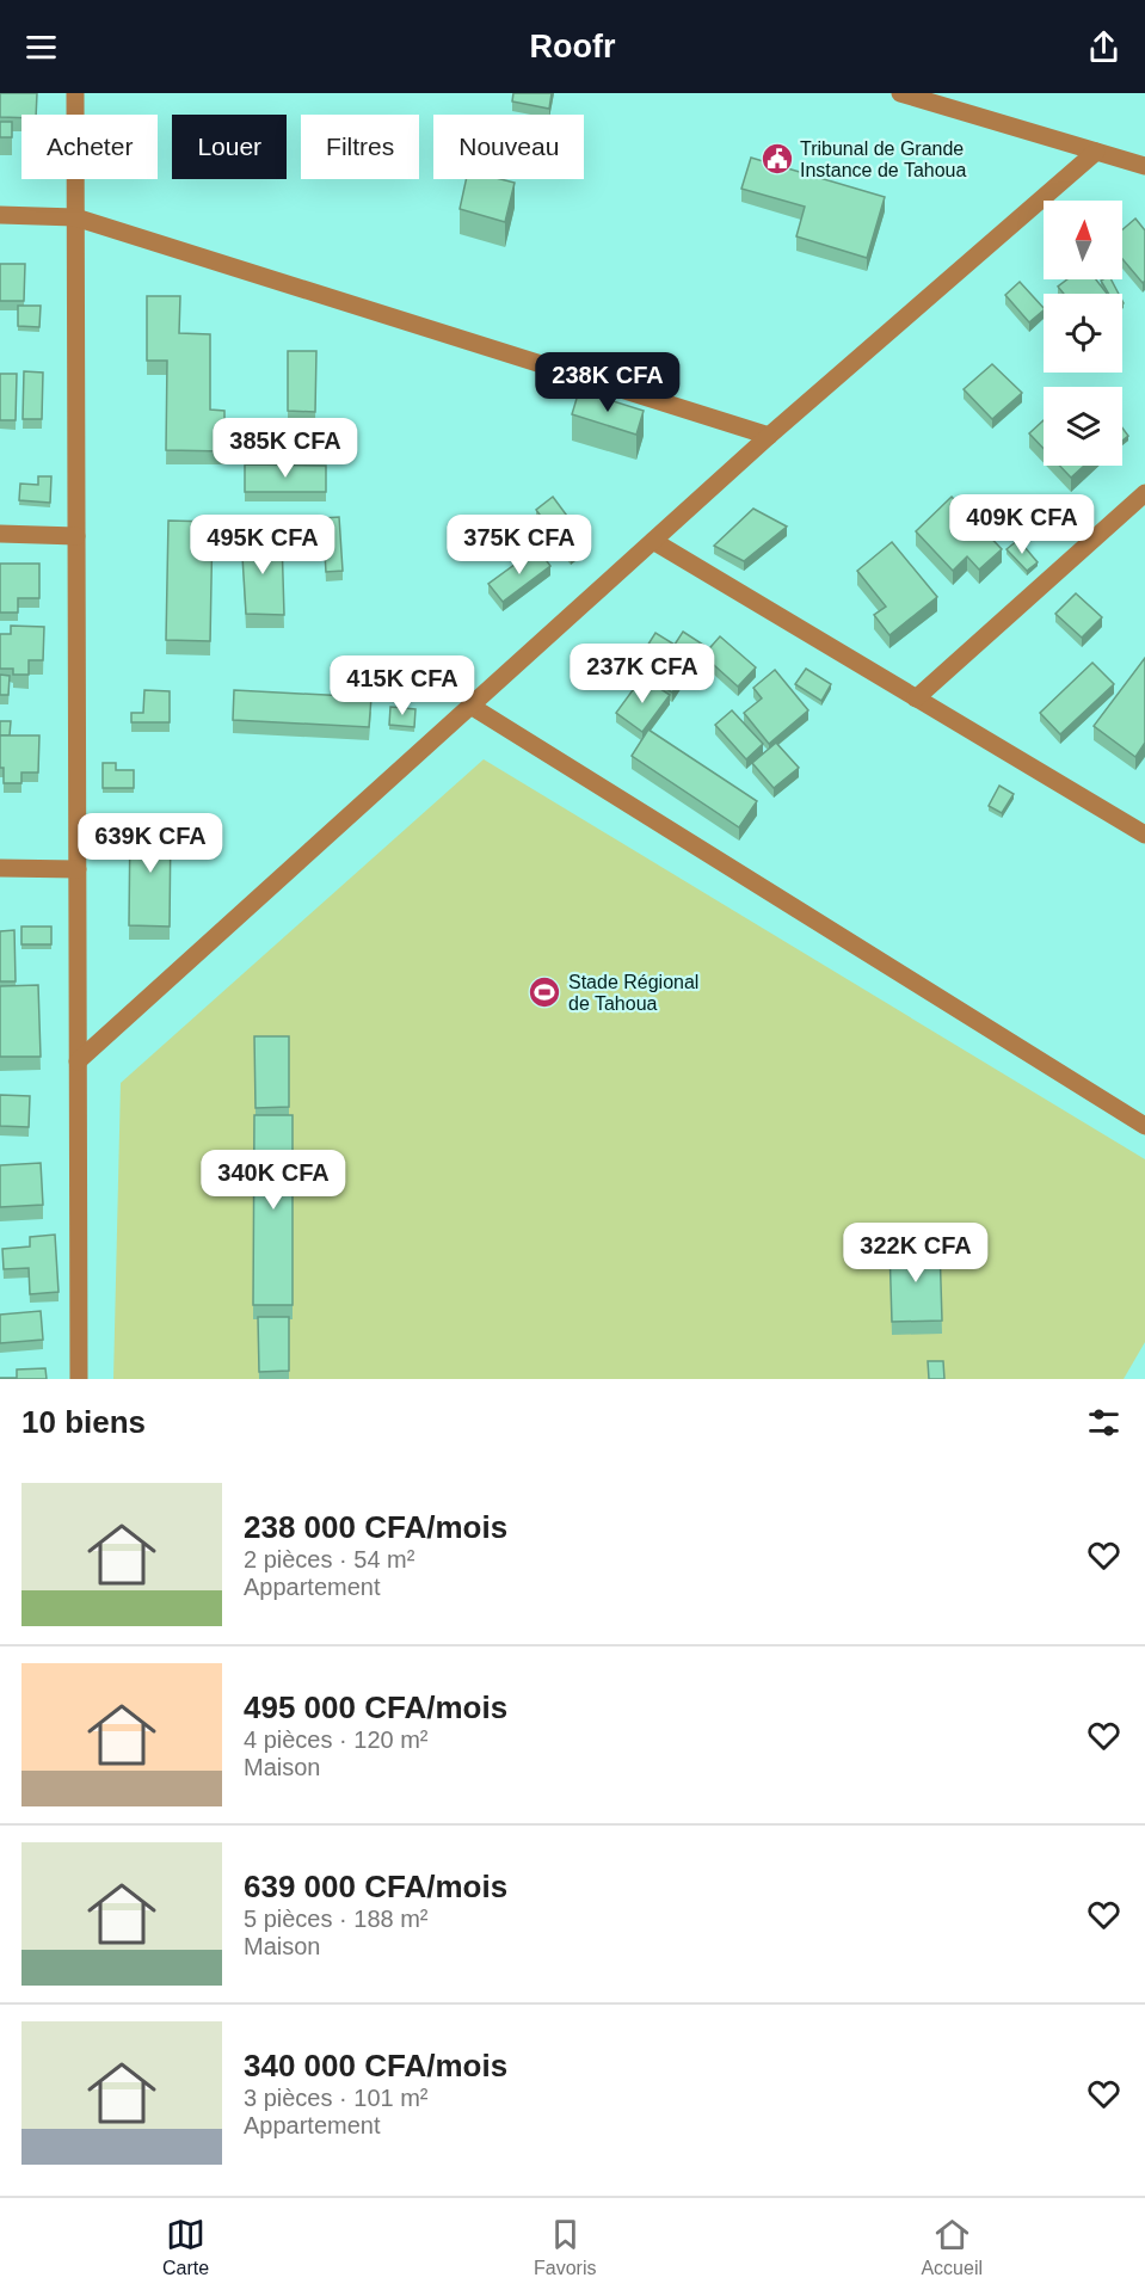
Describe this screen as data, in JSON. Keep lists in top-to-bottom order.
{
  "places": {
    "public building": ["Tribunal de Grande Instance de Tahoua"],
    "sports": ["Stade Régional de Tahoua"]
  },
  "north": "top",
  "page": {
    "header": "Roofr",
    "chip": [
      "Acheter",
      "Louer",
      "Filtres",
      "Nouveau"
    ],
    "price": [
      "238K CFA",
      "385K CFA",
      "409K CFA",
      "495K CFA",
      "375K CFA",
      "237K CFA",
      "415K CFA",
      "639K CFA",
      "340K CFA",
      "322K CFA"
    ],
    "heading": "10 biens",
    "list": [
      {
        "name": "238 000 CFA/mois",
        "note": "2 pièces · 54 m² · Appartement"
      },
      {
        "name": "495 000 CFA/mois",
        "note": "4 pièces · 120 m² · Maison"
      },
      {
        "name": "639 000 CFA/mois",
        "note": "5 pièces · 188 m² · Maison"
      },
      {
        "name": "340 000 CFA/mois",
        "note": "3 pièces · 101 m² · Appartement"
      }
    ],
    "tabs": ["Carte", "Favoris", "Accueil"]
  }
}
